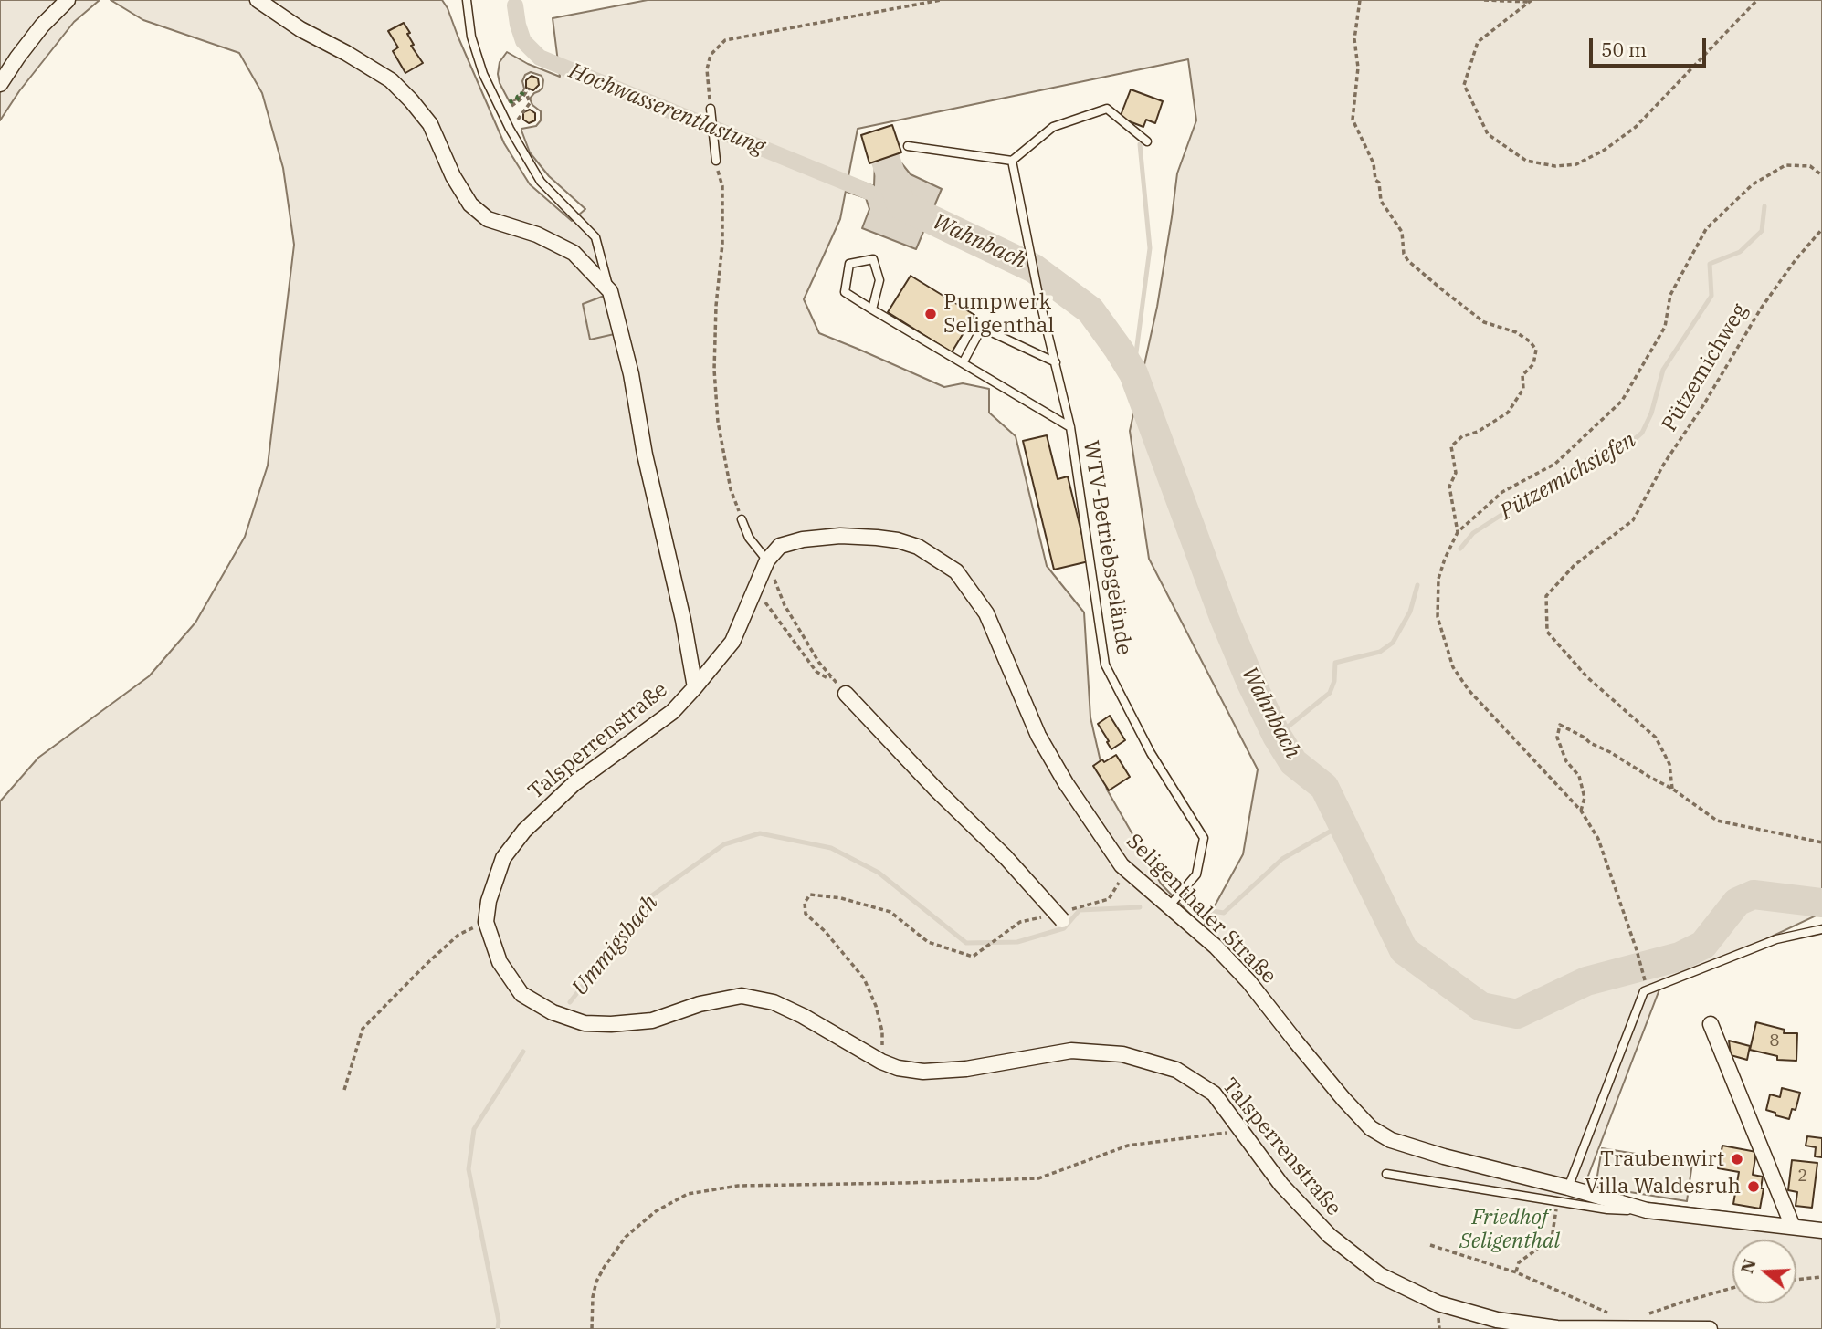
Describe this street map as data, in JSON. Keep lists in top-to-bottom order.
{
  "streets": {
    "street": ["Talsperrenstraße", "Seligenthaler Straße"],
    "lane": ["WTV-Betriebsgelände"],
    "path": ["Pützemichweg"]
  },
  "crossings": [
    ["WTV-Betriebsgelände", "Seligenthaler Straße"]
  ],
  "water": [
    "Hochwasserentlastung",
    "Wahnbach",
    "Pützemichsiefen",
    "Ummigsbach"
  ],
  "parks": ["Friedhof Seligenthal"],
  "places": ["Pumpwerk Seligenthal", "Traubenwirt", "Villa Waldesruh"],
  "house_numbers": ["8", "2"],
  "scale_bar": "50 m",
  "north": "left"
}
